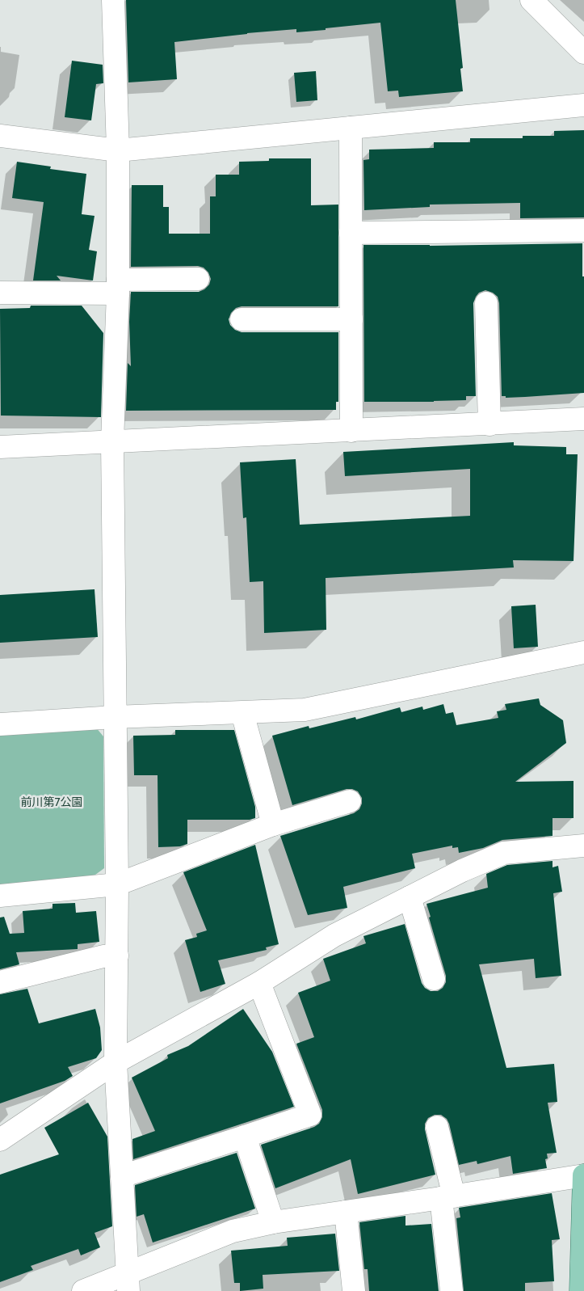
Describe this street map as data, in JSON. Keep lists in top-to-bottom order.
{
  "parks": ["前川第7公園"]
}
